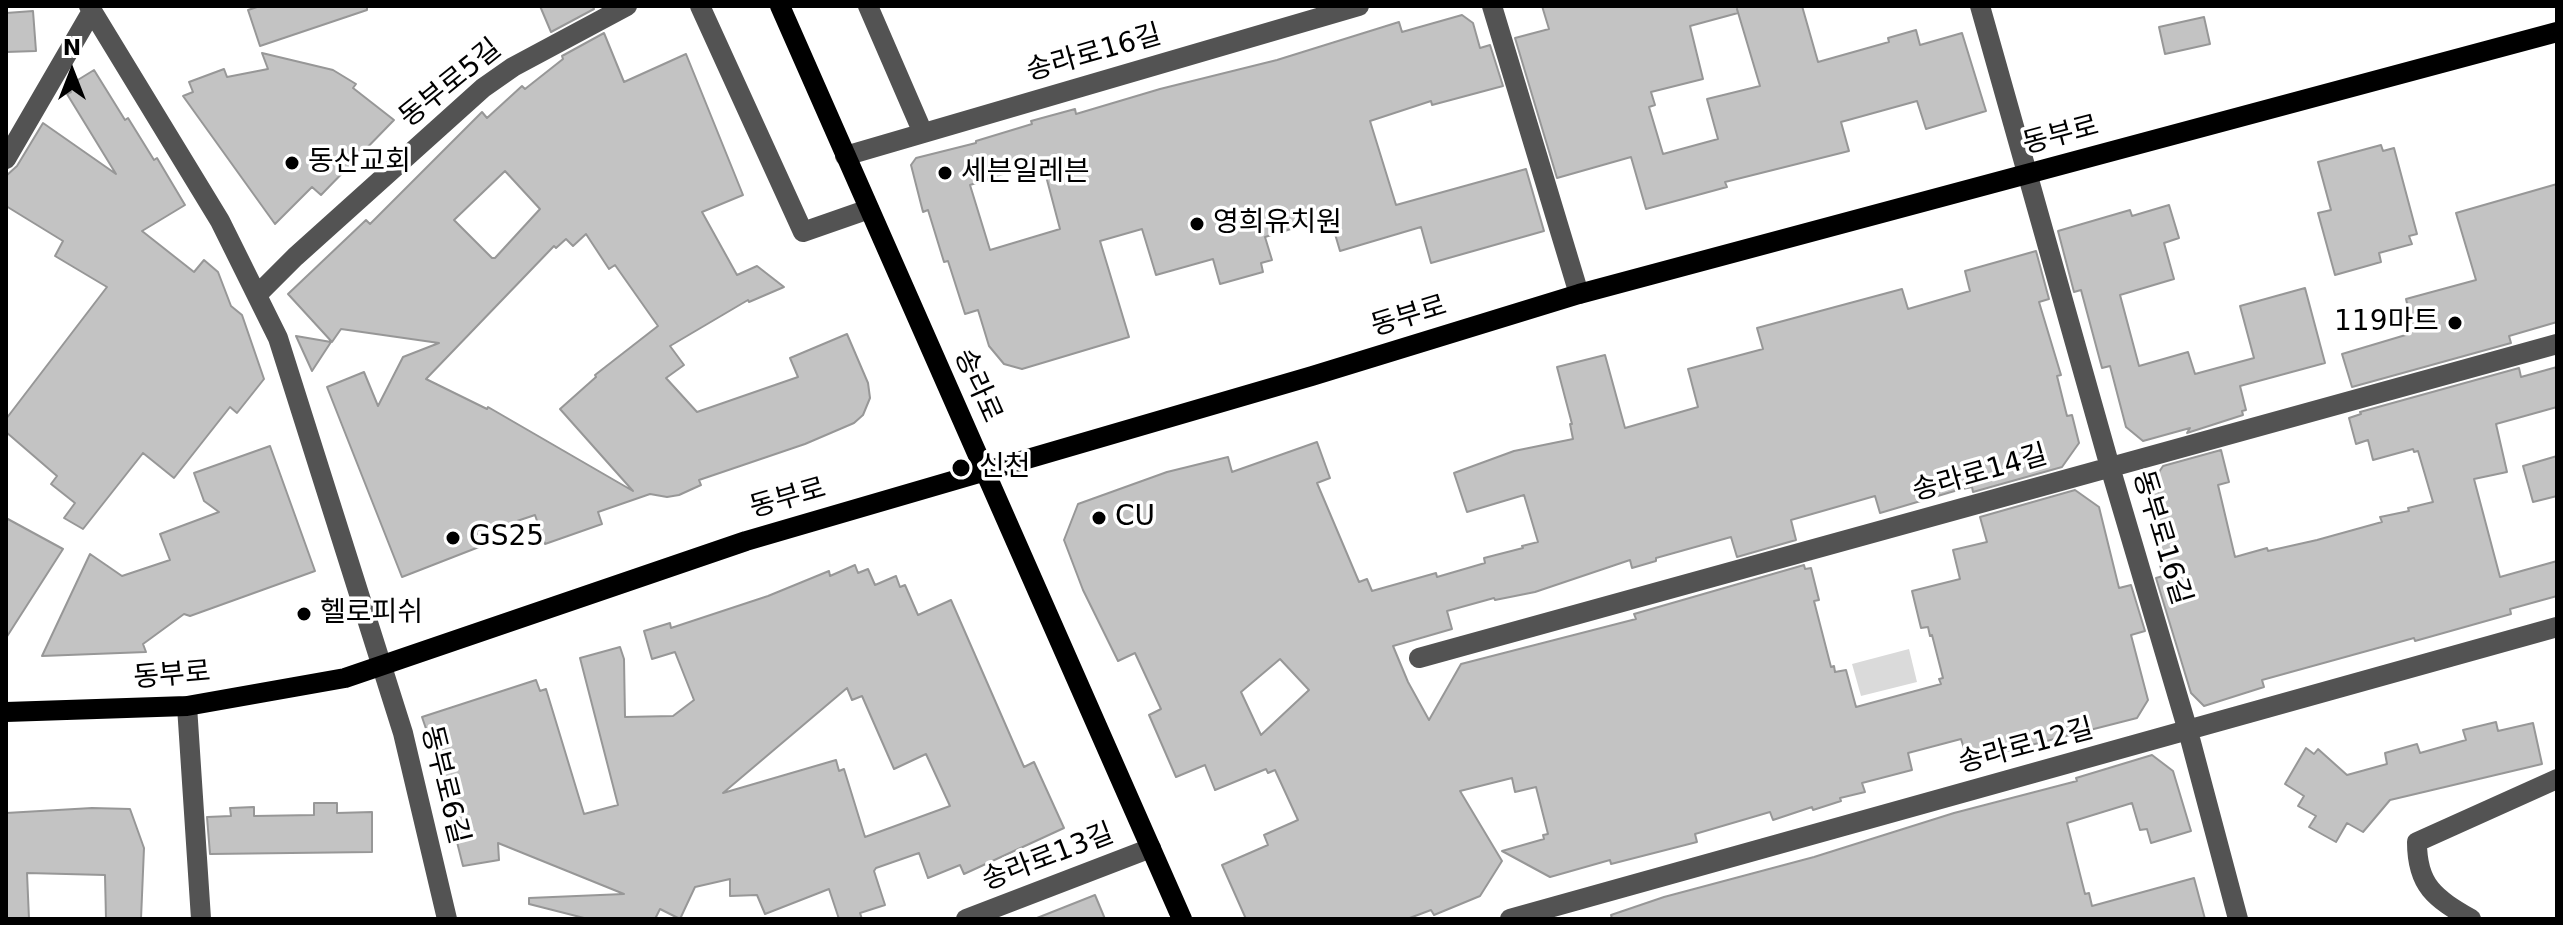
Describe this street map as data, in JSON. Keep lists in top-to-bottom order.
{
  "streets": {
    "main road": ["동부로", "송라로"],
    "street": [
      "송라로16길",
      "동부로5길",
      "송라로14길",
      "동부로16길",
      "송라로12길",
      "동부로6길",
      "송라로13길"
    ]
  },
  "crossings": [
    ["송라로16길", "송라로"],
    ["동부로5길", "동부로6길"],
    ["동부로", "송라로"],
    ["동부로", "동부로16길"],
    ["동부로", "동부로6길"],
    ["송라로", "송라로13길"],
    ["송라로14길", "동부로16길"],
    ["동부로16길", "송라로12길"]
  ],
  "places": [
    "동산교회",
    "세븐일레븐",
    "영희유치원",
    "119마트",
    "신천",
    "CU",
    "GS25",
    "헬로피쉬"
  ],
  "north": "top"
}
